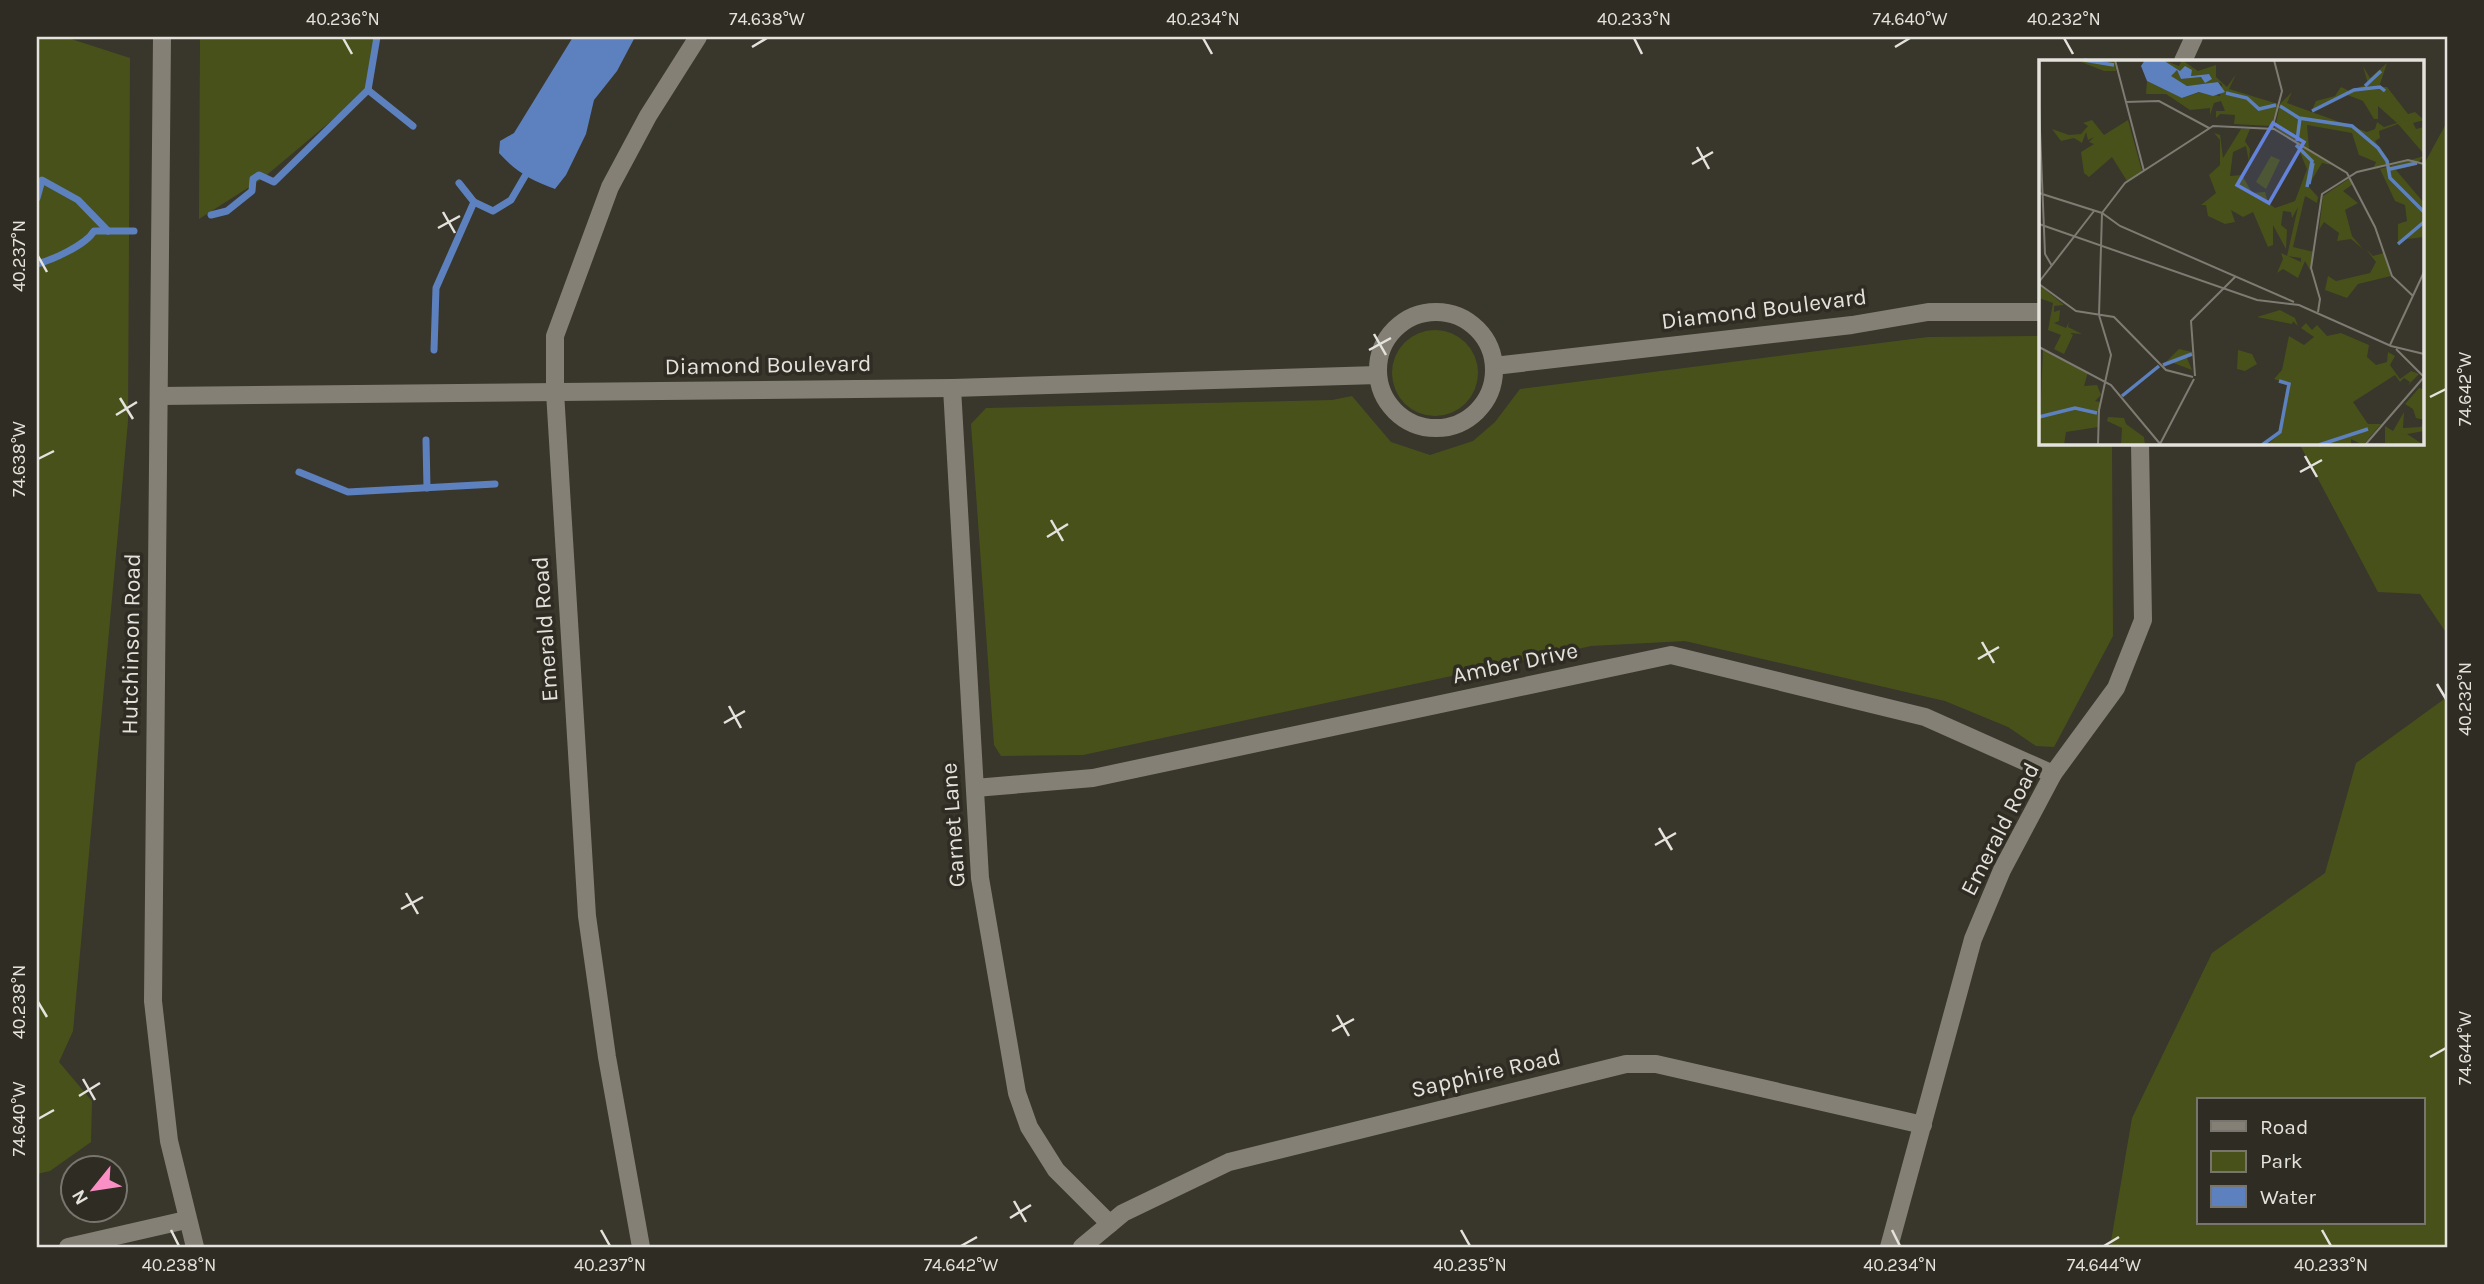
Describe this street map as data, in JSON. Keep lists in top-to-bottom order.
{
  "streets": {
    "street": [
      "Diamond Boulevard",
      "Emerald Road",
      "Hutchinson Road",
      "Amber Drive",
      "Garnet Lane",
      "Sapphire Road"
    ]
  },
  "crossings": [
    ["Diamond Boulevard", "Emerald Road"],
    ["Diamond Boulevard", "Hutchinson Road"],
    ["Diamond Boulevard", "Garnet Lane"],
    ["Emerald Road", "Amber Drive"],
    ["Emerald Road", "Sapphire Road"],
    ["Amber Drive", "Garnet Lane"],
    ["Garnet Lane", "Sapphire Road"]
  ],
  "legend": ["Road", "Park", "Water"],
  "north": "bottom left",
  "coordinates": [
    "40.236°N",
    "74.638°W",
    "40.234°N",
    "40.233°N",
    "74.640°W",
    "40.232°N",
    "40.237°N",
    "74.642°W",
    "40.238°N",
    "74.644°W",
    "40.235°N"
  ]
}
